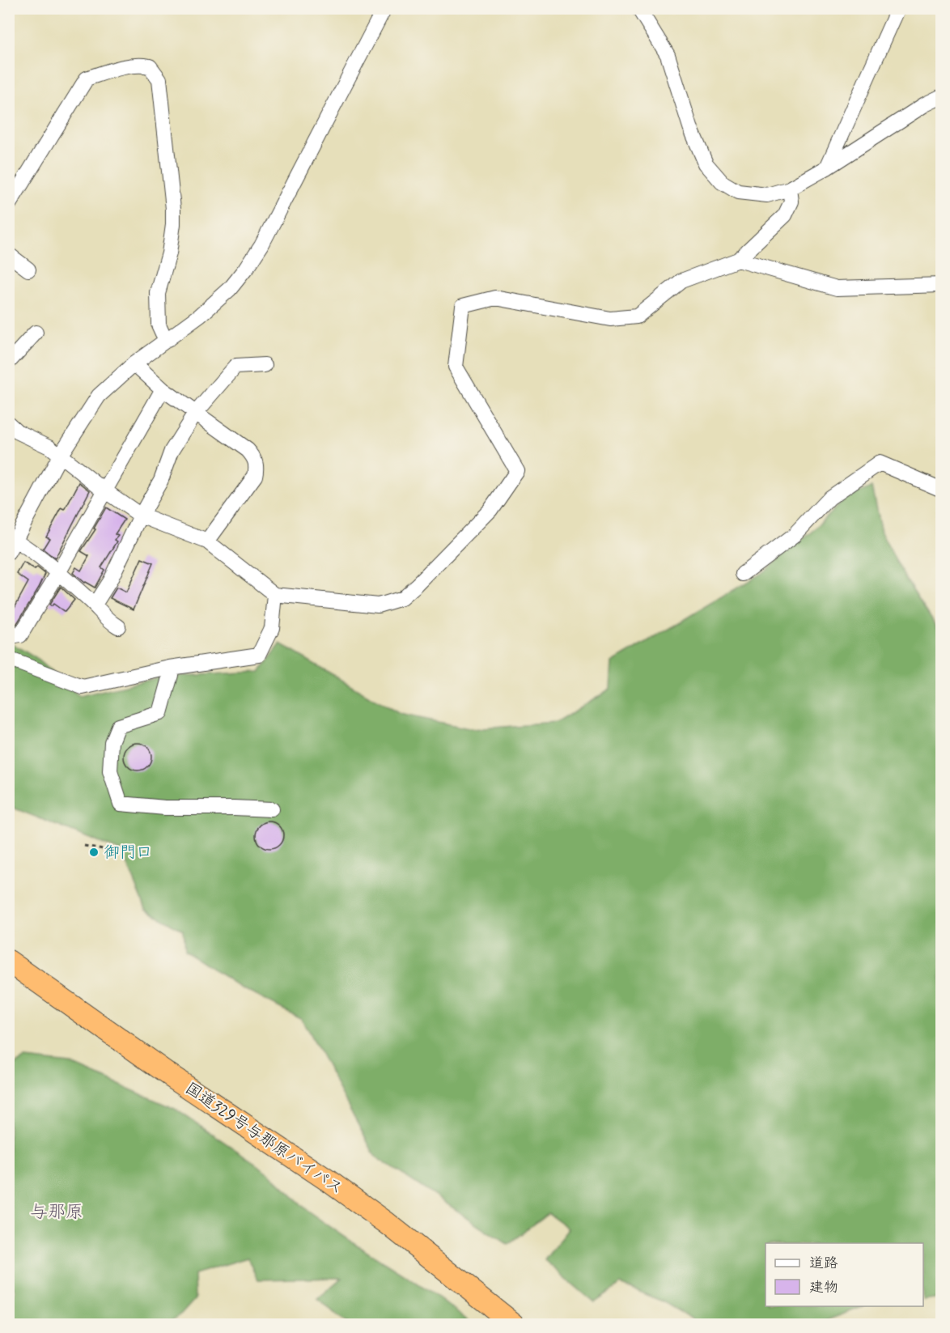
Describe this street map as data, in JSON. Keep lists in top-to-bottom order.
{
  "streets": {
    "highway": ["国道329号与那原バイパス"]
  },
  "districts": ["与那原"],
  "places": ["御門口"],
  "legend": ["道路", "建物"]
}
